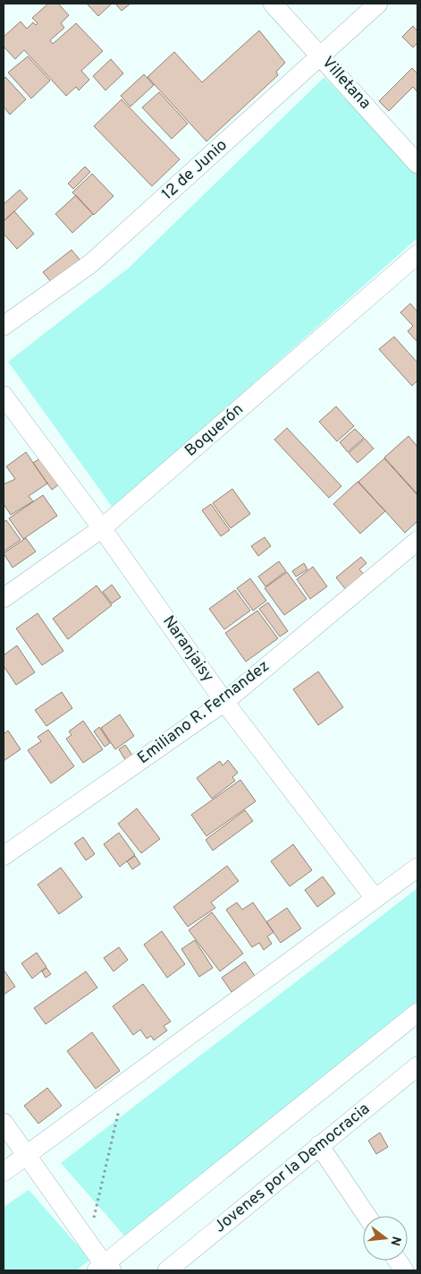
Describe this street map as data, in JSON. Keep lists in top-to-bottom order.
{
  "streets": {
    "street": [
      "Villetana",
      "12 de Junio",
      "Boquerón",
      "Naranjaisy",
      "Emiliano R. Fernandez",
      "Jovenes por la Democracia"
    ]
  },
  "crossings": [
    ["Villetana", "12 de Junio"],
    ["Boquerón", "Naranjaisy"],
    ["Naranjaisy", "Emiliano R. Fernandez"]
  ],
  "north": "right"
}
